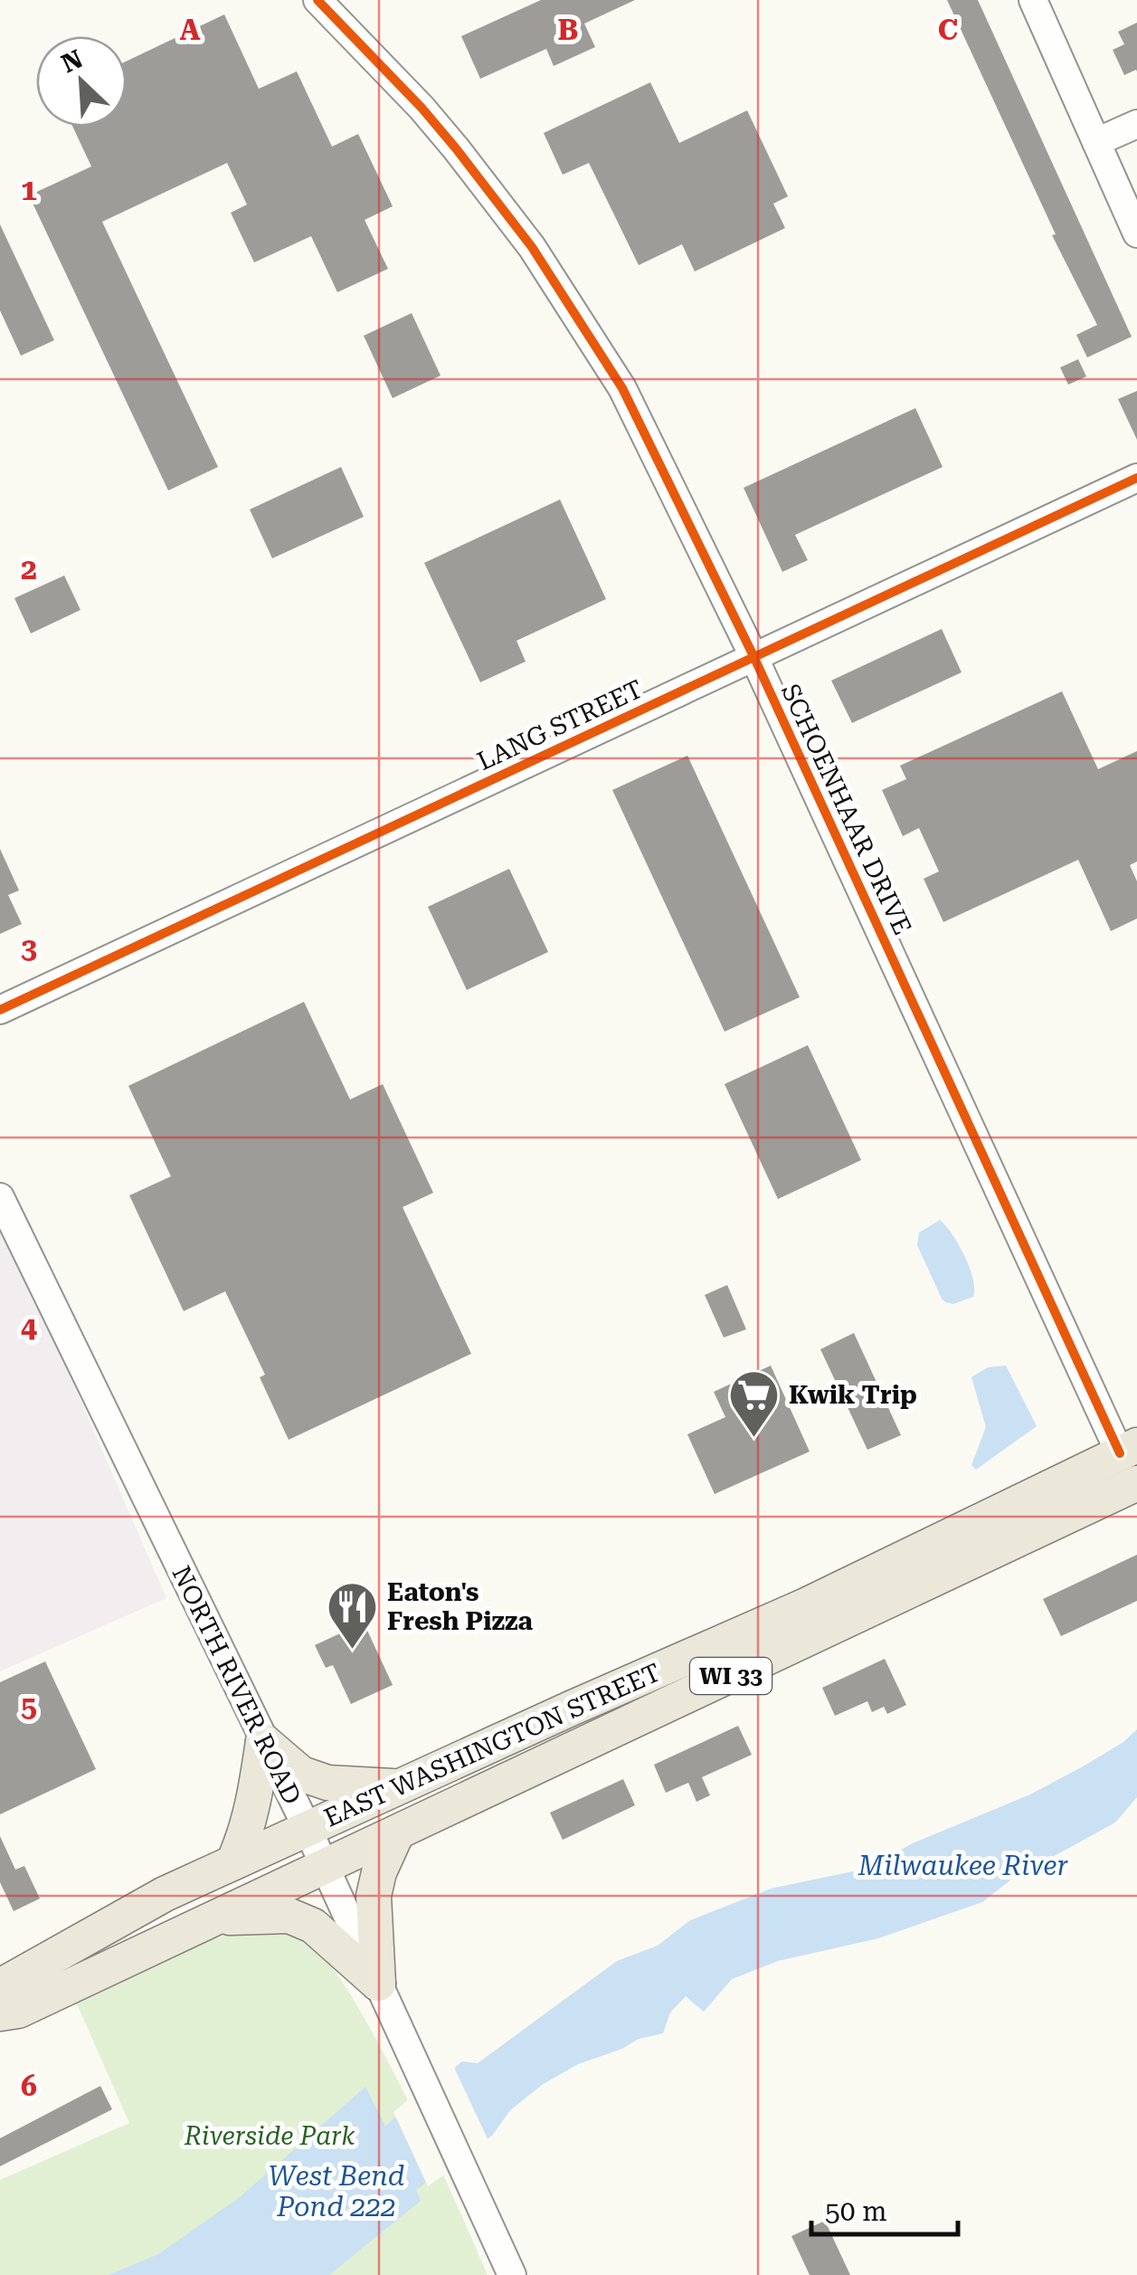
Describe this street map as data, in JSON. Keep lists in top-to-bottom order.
{
  "streets": {
    "main road": ["WI 33", "EAST WASHINGTON STREET"],
    "street": ["LANG STREET", "SCHOENHAAR DRIVE", "NORTH RIVER ROAD"]
  },
  "crossings": [
    ["LANG STREET", "SCHOENHAAR DRIVE"],
    ["SCHOENHAAR DRIVE", "EAST WASHINGTON STREET"],
    ["NORTH RIVER ROAD", "EAST WASHINGTON STREET"]
  ],
  "water": ["Milwaukee River", "West Bend Pond 222"],
  "parks": ["Riverside Park"],
  "places": {
    "supermarket": ["Kwik Trip"],
    "restaurant": ["Eaton's Fresh Pizza"]
  },
  "scale_bar": "50 m",
  "north": "top left",
  "grid": {
    "columns": ["A", "B", "C"],
    "rows": [
      "1",
      "2",
      "3",
      "4",
      "5",
      "6"
    ]
  }
}
